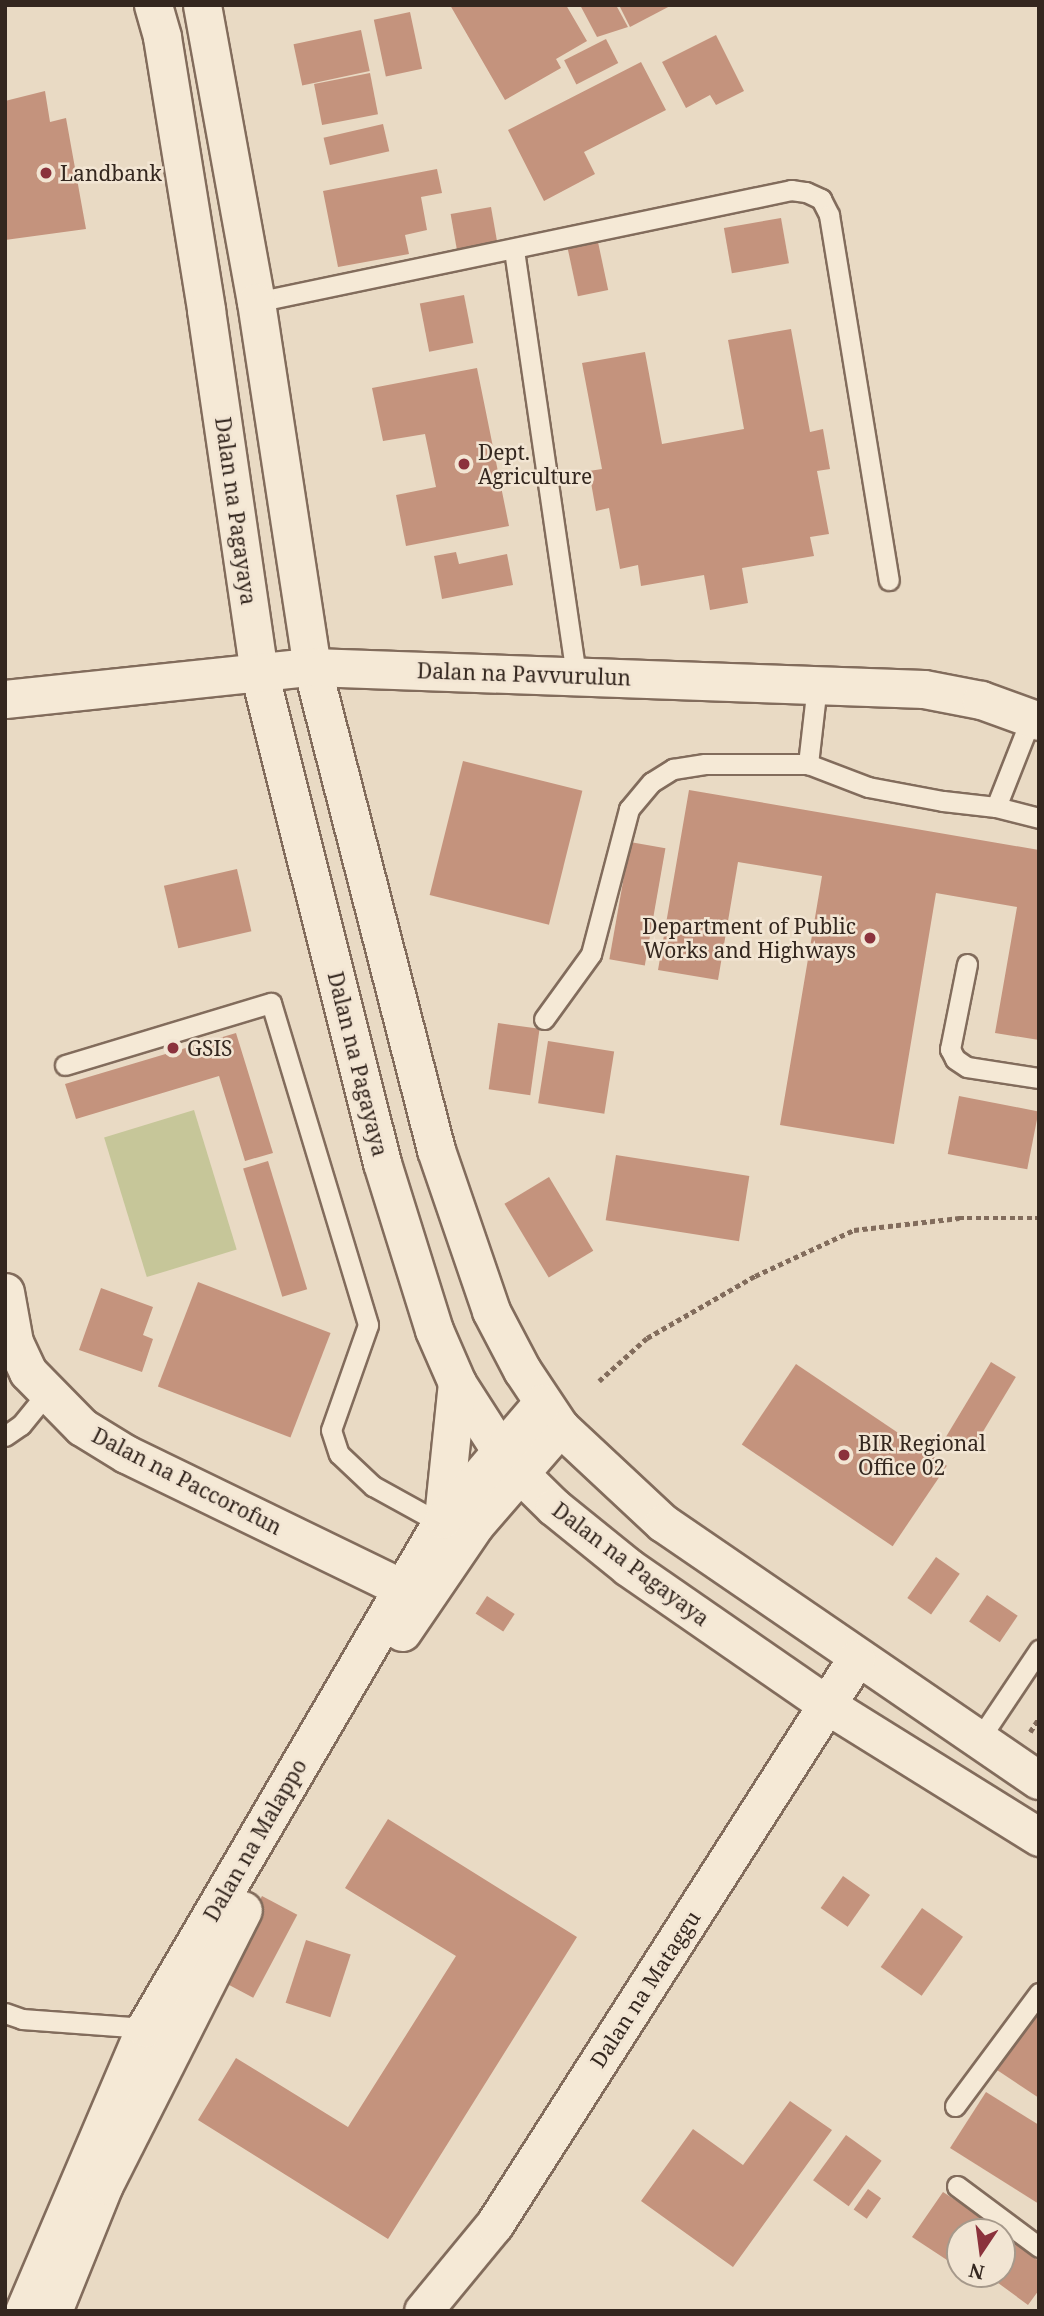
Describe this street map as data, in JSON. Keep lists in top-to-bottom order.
{
  "streets": {
    "street": [
      "Dalan na Pagayaya",
      "Dalan na Pavvurulun",
      "Dalan na Paccorofun",
      "Dalan na Malappo",
      "Dalan na Mataggu"
    ]
  },
  "crossings": [
    ["Dalan na Pagayaya", "Dalan na Pavvurulun"],
    ["Dalan na Pagayaya", "Dalan na Malappo"],
    ["Dalan na Pagayaya", "Dalan na Mataggu"],
    ["Dalan na Paccorofun", "Dalan na Malappo"]
  ],
  "places": [
    "Landbank",
    "Dept. Agriculture",
    "Department of Public Works and Highways",
    "GSIS",
    "BIR Regional Office 02"
  ],
  "north": "bottom"
}
